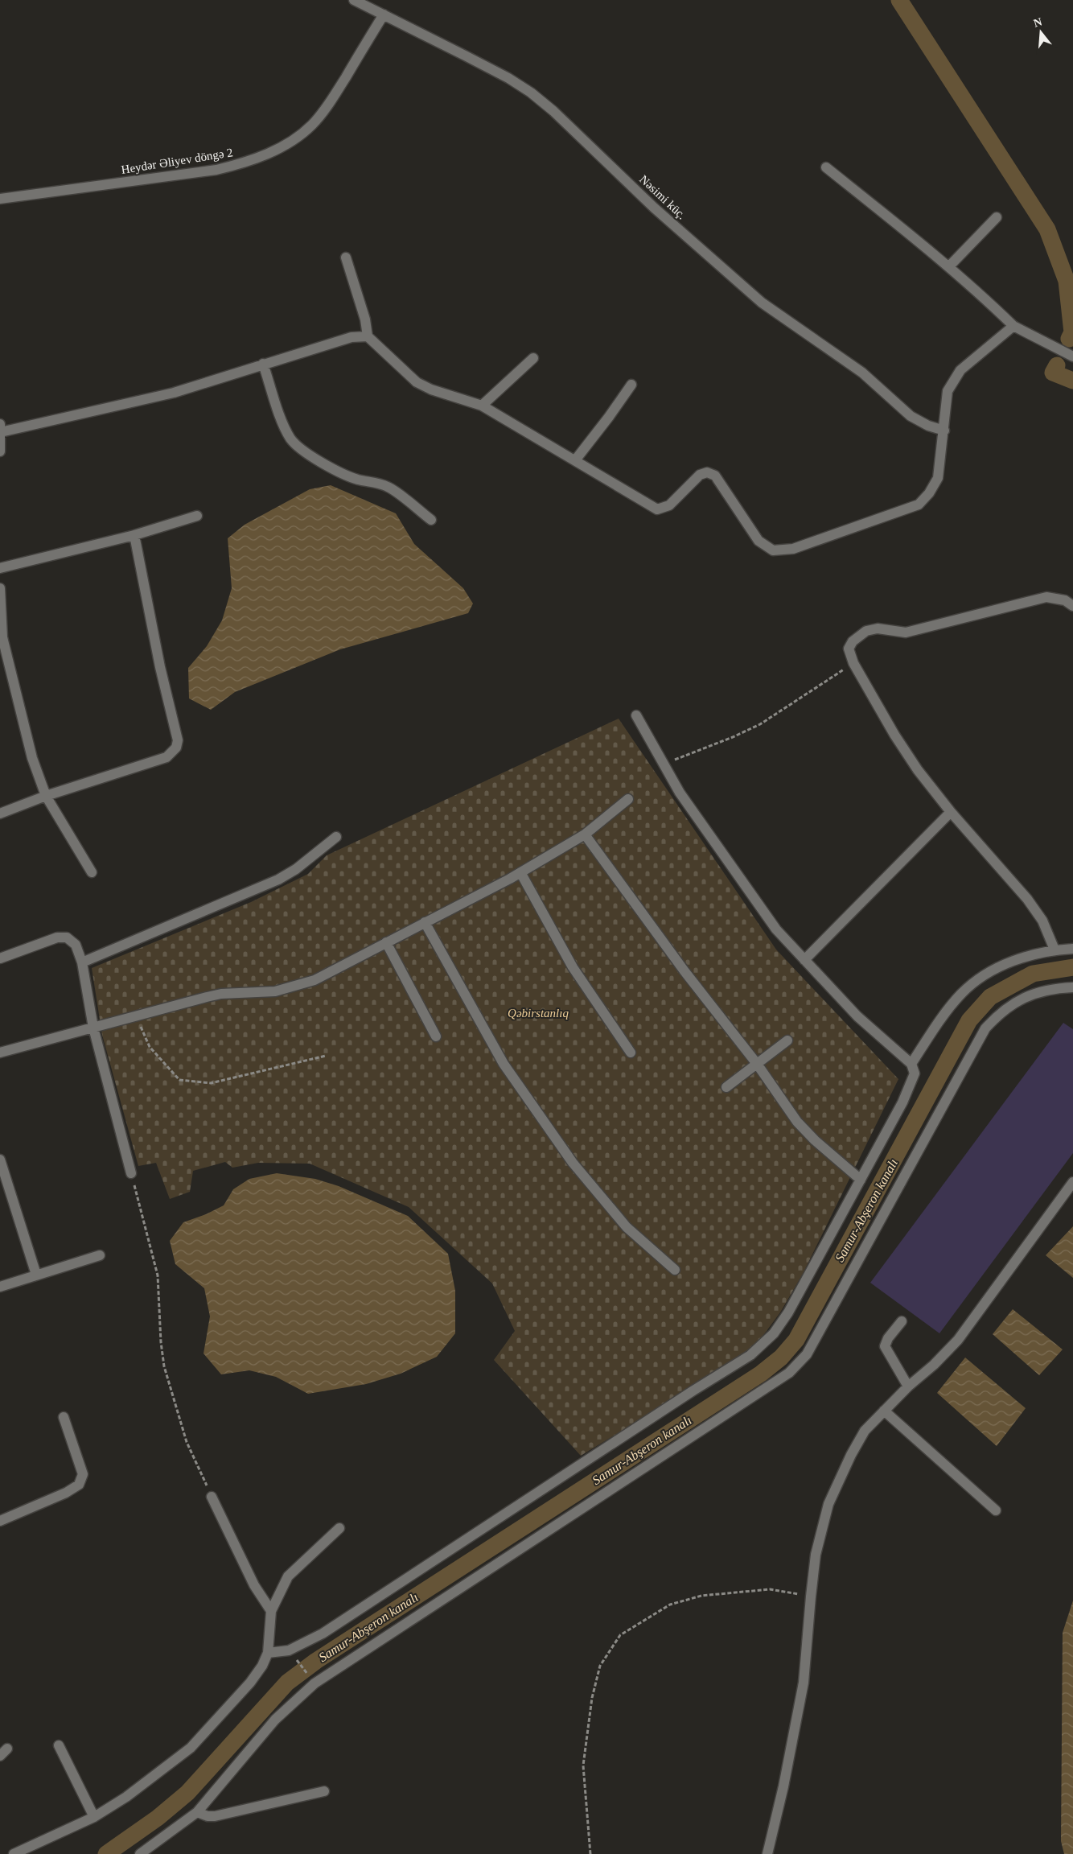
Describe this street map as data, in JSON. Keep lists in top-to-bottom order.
{
  "streets": {
    "street": ["Heydər Əliyev döngə 2", "Nəsimi küç."]
  },
  "crossings": [
    ["Heydər Əliyev döngə 2", "Nəsimi küç."]
  ],
  "water": ["Samur-Abşeron kanalı"],
  "parks": ["Qəbirstanlıq"],
  "north": "top"
}
